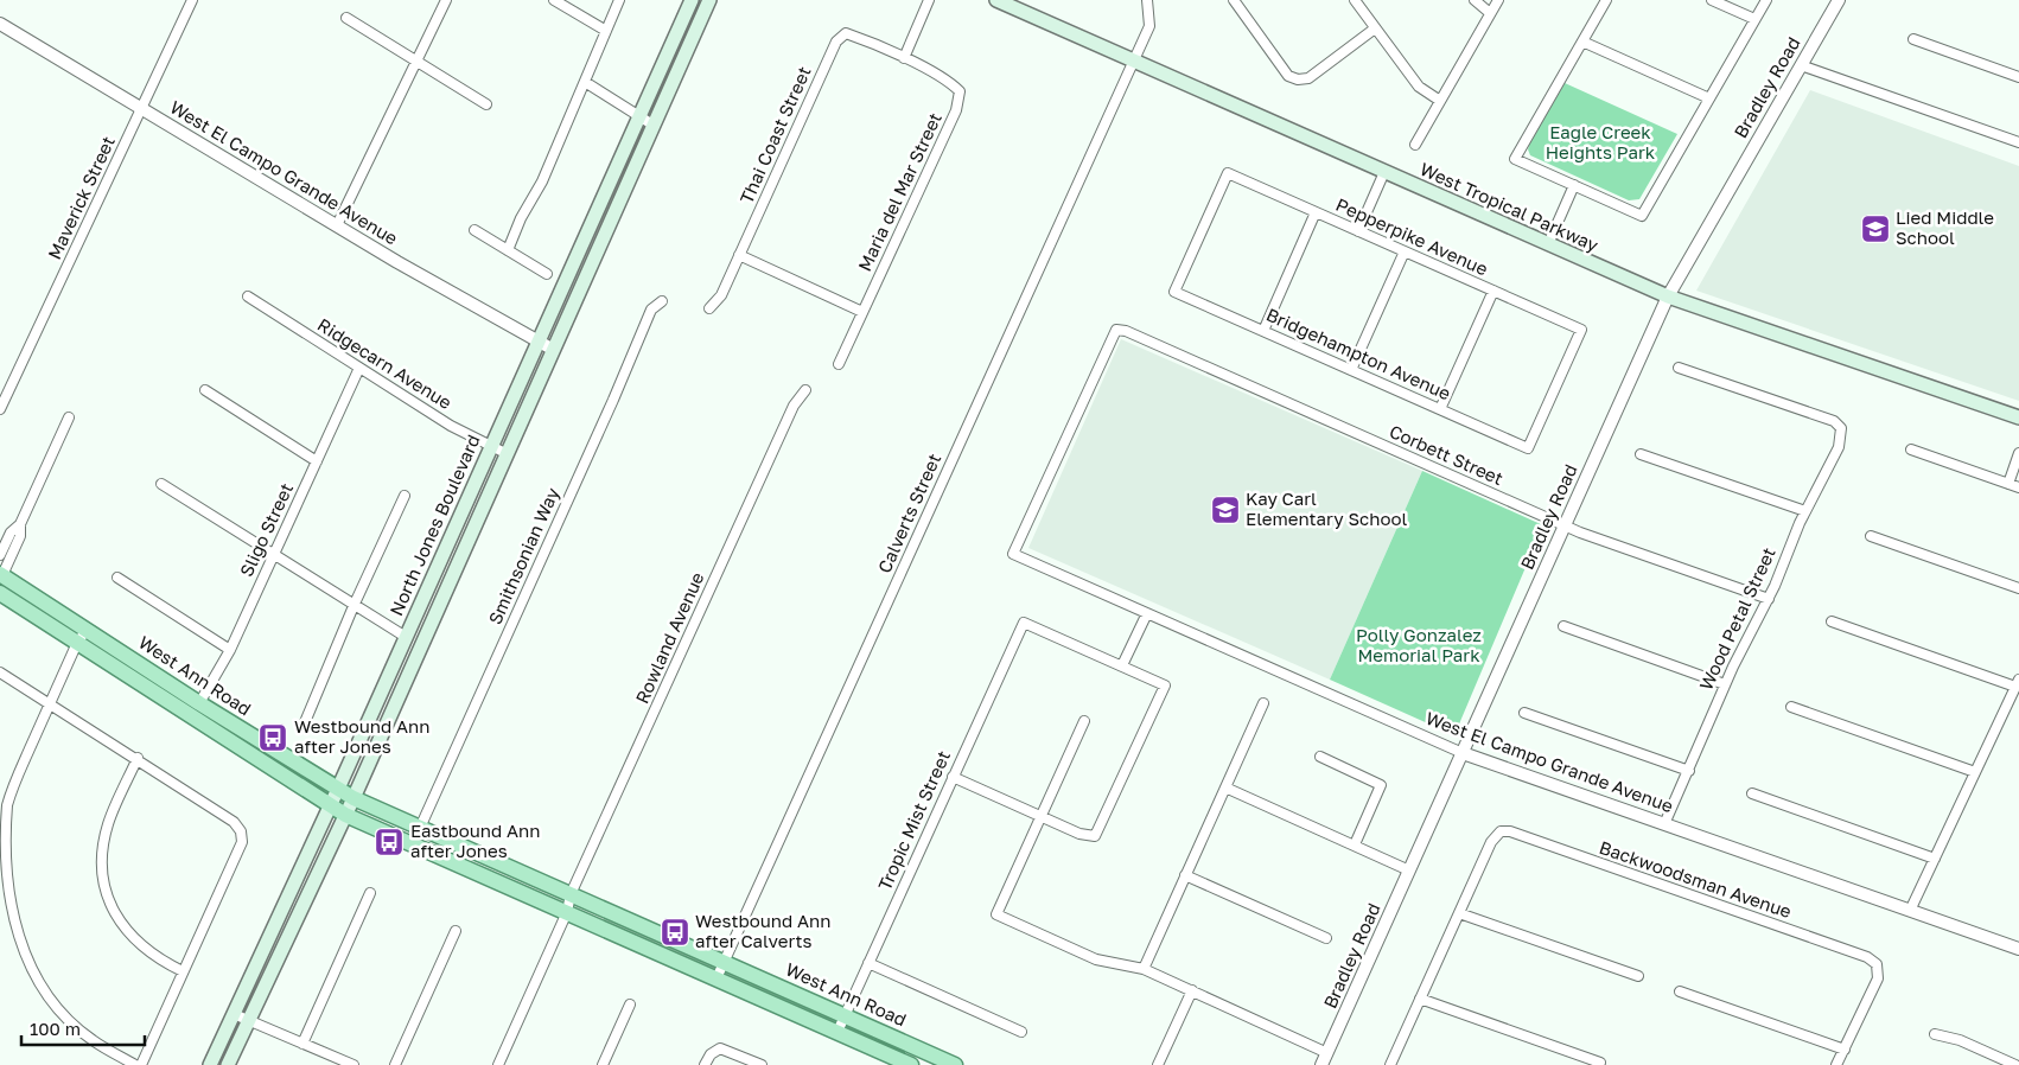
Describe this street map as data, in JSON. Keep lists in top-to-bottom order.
{
  "streets": {
    "main road": ["West Tropical Parkway", "North Jones Boulevard", "West Ann Road"],
    "street": [
      "Bradley Road",
      "Thai Coast Street",
      "West El Campo Grande Avenue",
      "Maria del Mar Street",
      "Maverick Street",
      "Pepperpike Avenue",
      "Bridgehampton Avenue",
      "Ridgecarn Avenue",
      "Corbett Street",
      "Calverts Street",
      "Sligo Street",
      "Smithsonian Way",
      "Wood Petal Street",
      "Rowland Avenue",
      "Tropic Mist Street",
      "Backwoodsman Avenue"
    ]
  },
  "crossings": [
    ["Bradley Road", "West El Campo Grande Avenue"],
    ["Bradley Road", "West Tropical Parkway"],
    ["Bradley Road", "Corbett Street"],
    ["Thai Coast Street", "Maria del Mar Street"],
    ["West El Campo Grande Avenue", "Maverick Street"],
    ["West El Campo Grande Avenue", "Corbett Street"],
    ["West El Campo Grande Avenue", "North Jones Boulevard"],
    ["West El Campo Grande Avenue", "Wood Petal Street"],
    ["West Tropical Parkway", "Calverts Street"],
    ["Pepperpike Avenue", "Bridgehampton Avenue"],
    ["Ridgecarn Avenue", "North Jones Boulevard"],
    ["Ridgecarn Avenue", "Sligo Street"],
    ["Corbett Street", "Wood Petal Street"],
    ["Calverts Street", "West Ann Road"],
    ["North Jones Boulevard", "West Ann Road"],
    ["Sligo Street", "West Ann Road"],
    ["Smithsonian Way", "West Ann Road"],
    ["Rowland Avenue", "West Ann Road"],
    ["West Ann Road", "Tropic Mist Street"]
  ],
  "parks": ["Eagle Creek Heights Park", "Polly Gonzalez Memorial Park"],
  "places": {
    "school or university": ["Lied Middle School", "Kay Carl Elementary School"],
    "bus stop": ["Westbound Ann after Jones", "Eastbound Ann after Jones", "Westbound Ann after Calverts"]
  },
  "scale_bar": "100 m"
}
